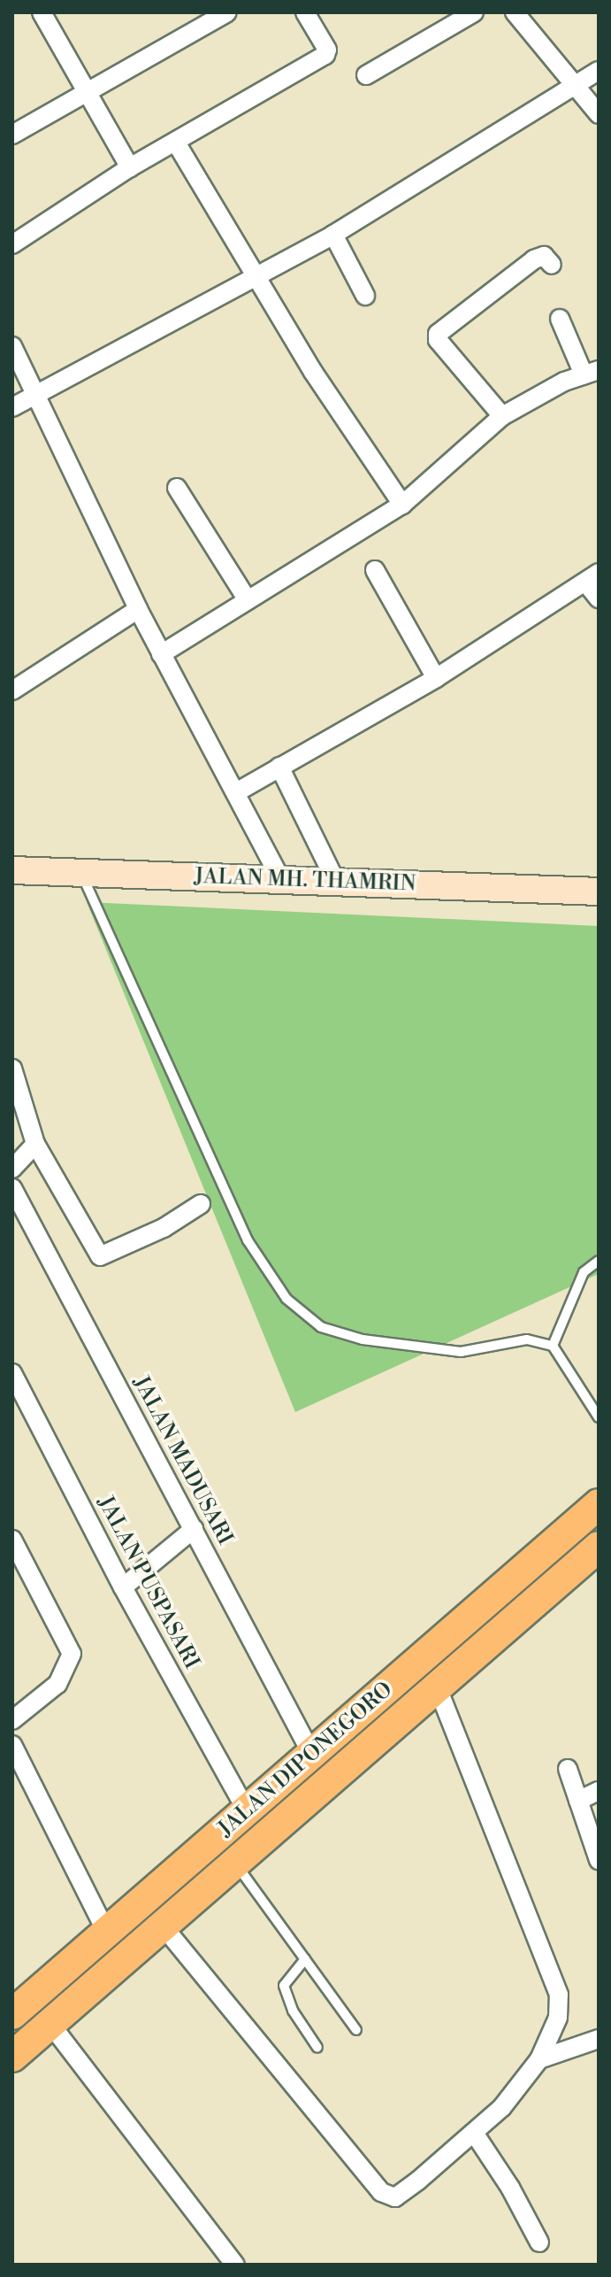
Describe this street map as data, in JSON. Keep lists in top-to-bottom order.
{
  "streets": {
    "main road": ["JALAN MH. THAMRIN", "JALAN DIPONEGORO"],
    "street": ["JALAN MADUSARI", "JALAN PUSPASARI"]
  },
  "crossings": [
    ["JALAN MADUSARI", "JALAN DIPONEGORO"],
    ["JALAN PUSPASARI", "JALAN DIPONEGORO"]
  ]
}
